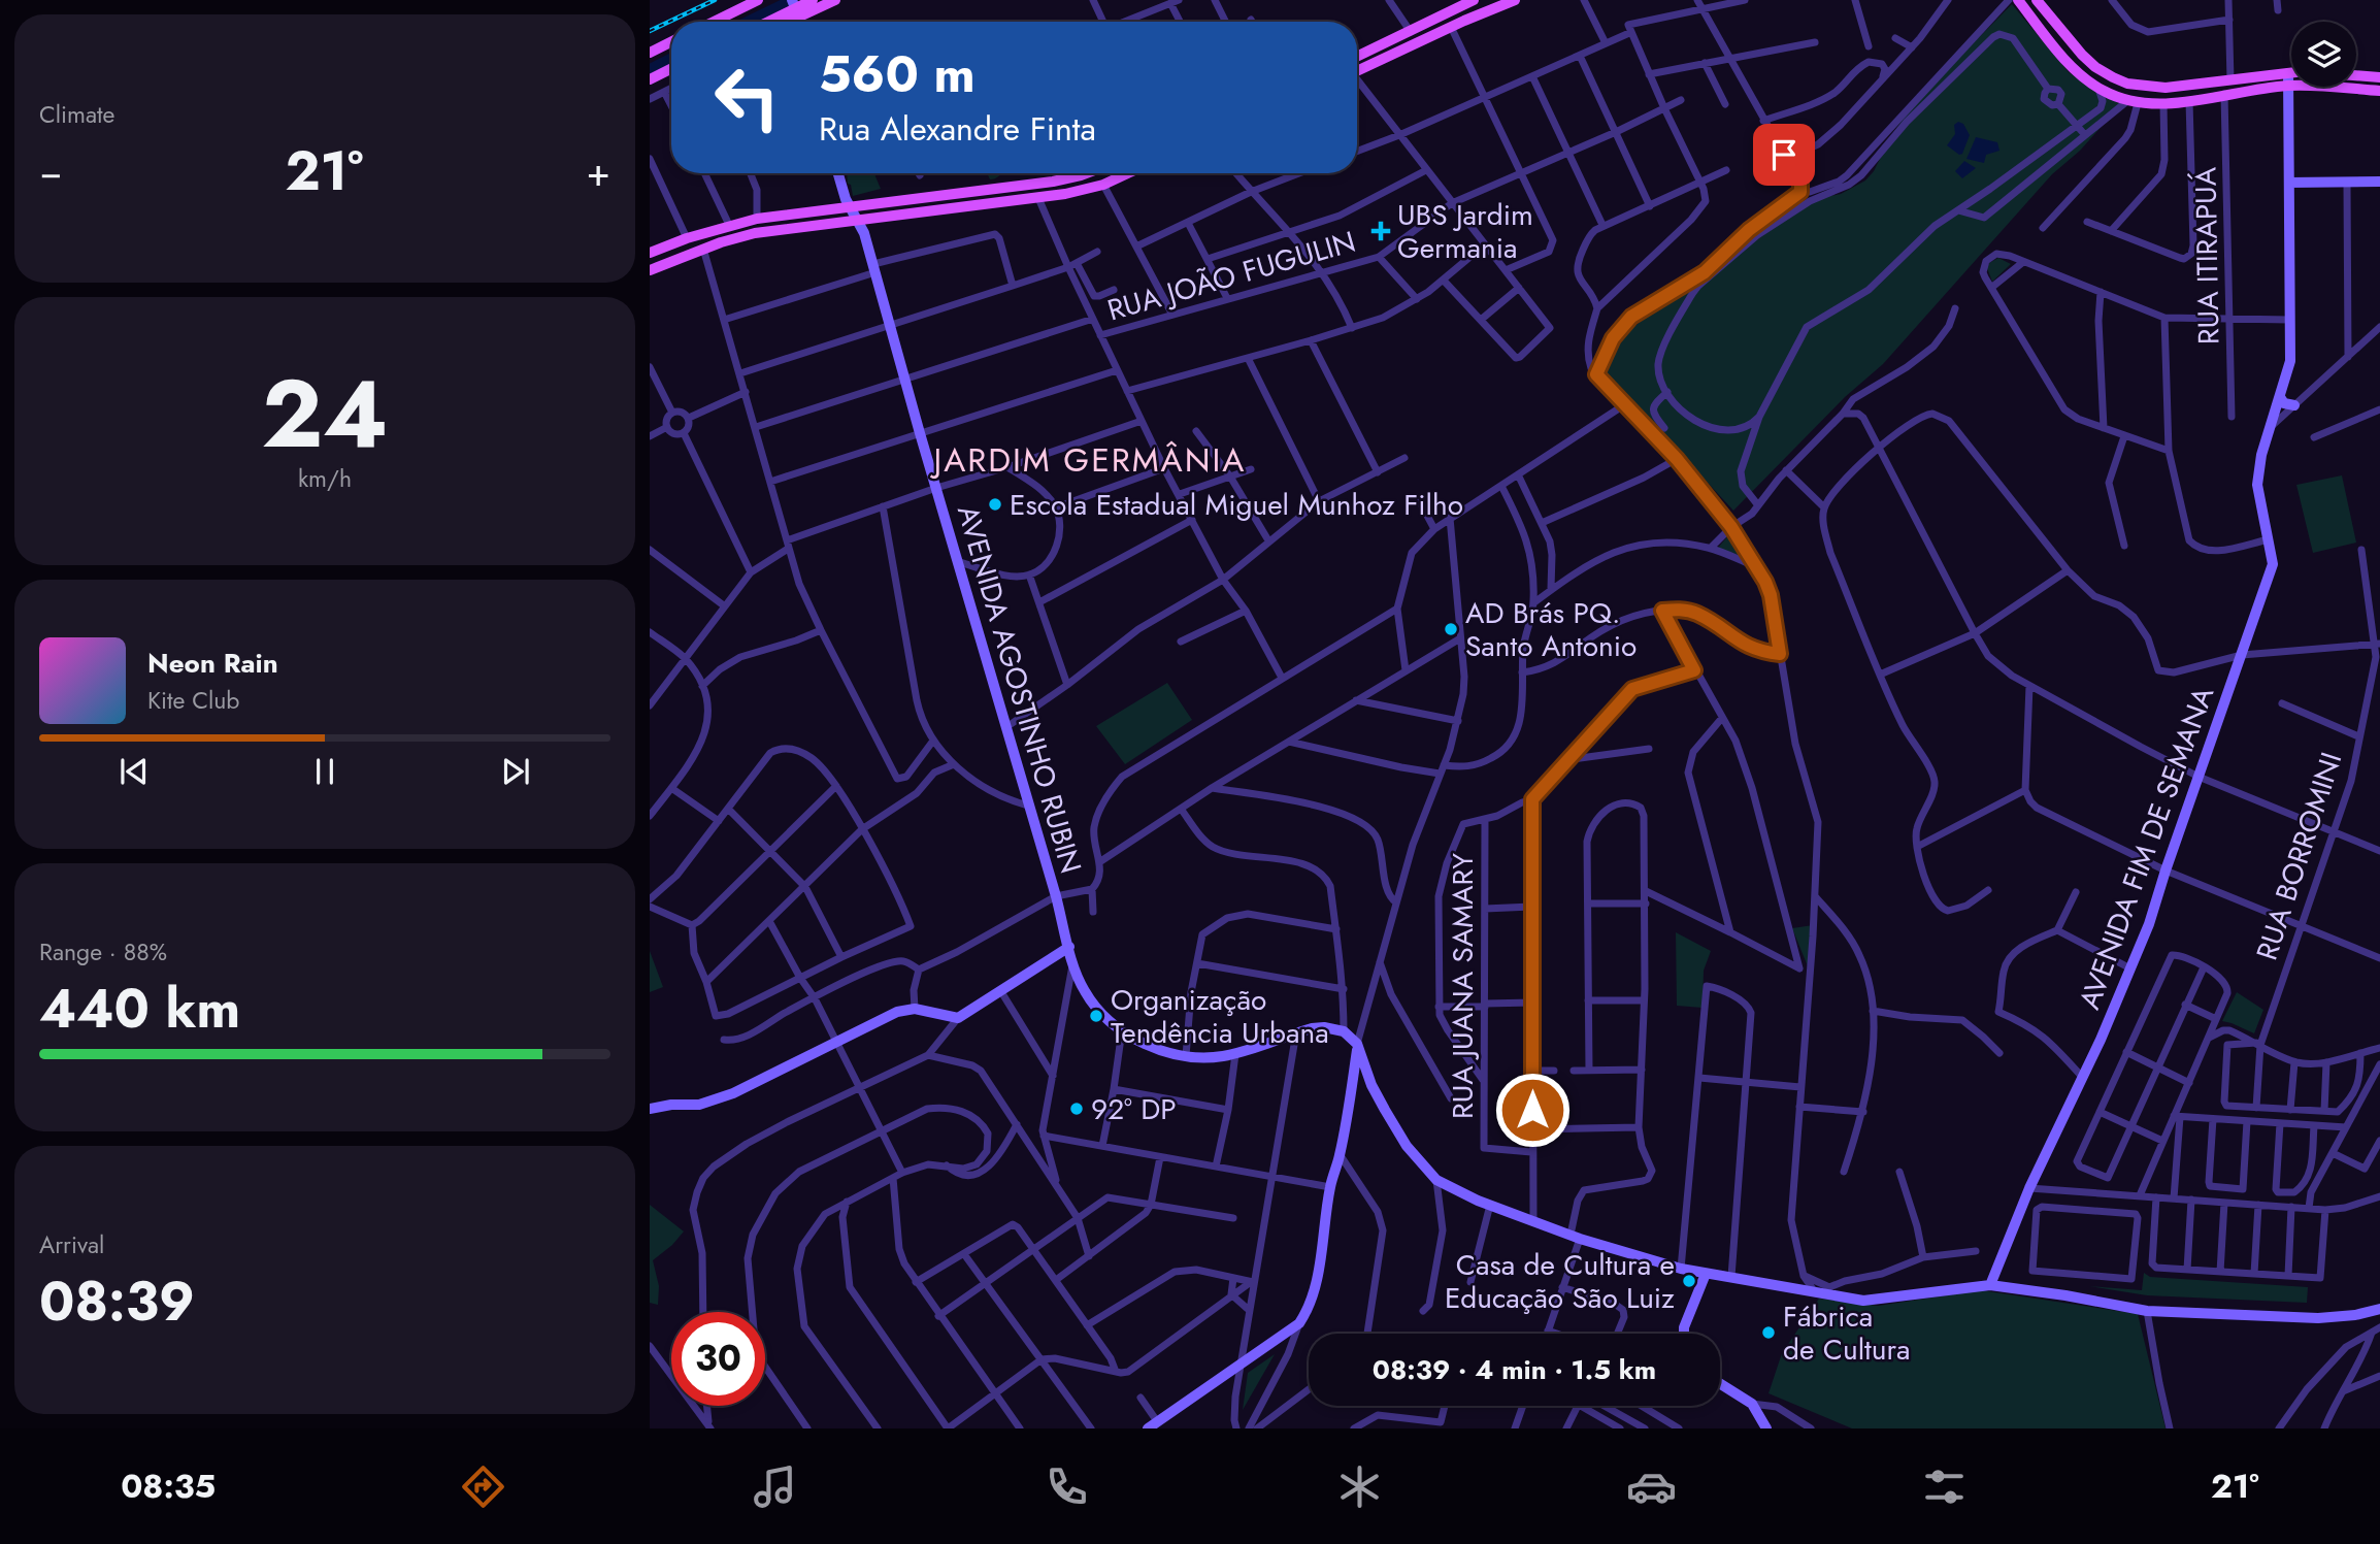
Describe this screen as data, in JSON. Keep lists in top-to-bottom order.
{
  "streets": {
    "street": [
      "RUA ITIRAPUÁ",
      "RUA JOÃO FUGULIN",
      "AVENIDA AGOSTINHO RUBIN",
      "AVENIDA FIM DE SEMANA",
      "RUA BORROMINI",
      "RUA JUANA SAMARY"
    ]
  },
  "districts": ["JARDIM GERMÂNIA"],
  "places": {
    "health": ["UBS Jardim Germania"],
    "other": [
      "Escola Estadual Miguel Munhoz Filho",
      "AD Brás PQ. Santo Antonio",
      "Organização Tendência Urbana",
      "92º DP",
      "Casa de Cultura e Educação São Luiz",
      "Fábrica de Cultura"
    ]
  },
  "page": {
    "tile": [
      "Climate",
      ["24", "km/h"],
      ["Range · 88%", "440 km"],
      ["Arrival", "08:39"]
    ],
    "turn": ["560 m", "Rua Alexandre Finta"],
    "heat": ["−", "21°", "+"],
    "song": ["Neon Rain", "Kite Club"],
    "limit": "30",
    "trip": "08:39 · 4 min · 1.5 km",
    "tabs": ["08:35", "21°"]
  }
}
